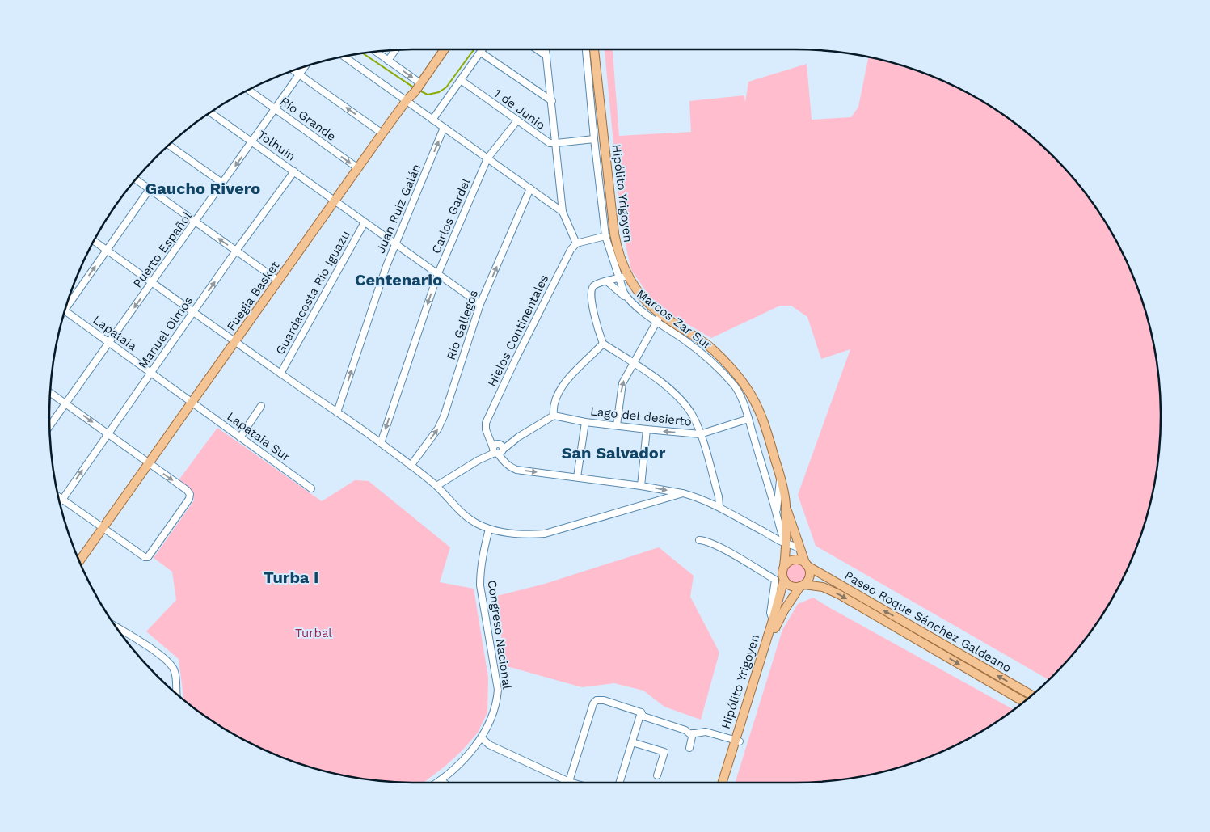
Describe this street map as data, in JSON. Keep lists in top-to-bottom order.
{
  "streets": {
    "main road": ["Hipólito Yrigoyen", "Fuegia Basket", "Paseo Roque Sánchez Galdeano"],
    "street": [
      "1 de Junio",
      "Río Grande",
      "Tolhuin",
      "Juan Ruiz Galán",
      "Carlos Gardel",
      "Puerto Español",
      "Guardacosta Rio Iguazu",
      "Marcos Zar Sur",
      "Río Gallegos",
      "Hielos Continentales",
      "Manuel Olmos",
      "Lapataia",
      "Lago del desierto",
      "Lapataia Sur",
      "Congreso Nacional"
    ]
  },
  "crossings": [
    ["1 de Junio", "Carlos Gardel"],
    ["1 de Junio", "Marcos Zar Sur"],
    ["Río Grande", "Puerto Español"],
    ["Río Grande", "Fuegia Basket"],
    ["Tolhuin", "Juan Ruiz Galán"],
    ["Tolhuin", "Carlos Gardel"],
    ["Tolhuin", "Puerto Español"],
    ["Tolhuin", "Guardacosta Rio Iguazu"],
    ["Tolhuin", "Fuegia Basket"],
    ["Tolhuin", "Río Gallegos"],
    ["Tolhuin", "Manuel Olmos"],
    ["Hipólito Yrigoyen", "Marcos Zar Sur"],
    ["Hipólito Yrigoyen", "Hielos Continentales"],
    ["Hipólito Yrigoyen", "Paseo Roque Sánchez Galdeano"],
    ["Puerto Español", "Lapataia"],
    ["Fuegia Basket", "Lapataia"],
    ["Fuegia Basket", "Lapataia Sur"],
    ["Marcos Zar Sur", "Hielos Continentales"],
    ["Marcos Zar Sur", "Lago del desierto"],
    ["Manuel Olmos", "Lapataia"],
    ["Lapataia", "Lapataia Sur"]
  ],
  "one_way": [
    "Juan Ruiz Galán",
    "Carlos Gardel",
    "Río Gallegos",
    "Manuel Olmos"
  ],
  "districts": [
    "Gaucho Rivero",
    "Centenario",
    "San Salvador",
    "Turba I"
  ],
  "parks": ["Turbal"]
}
